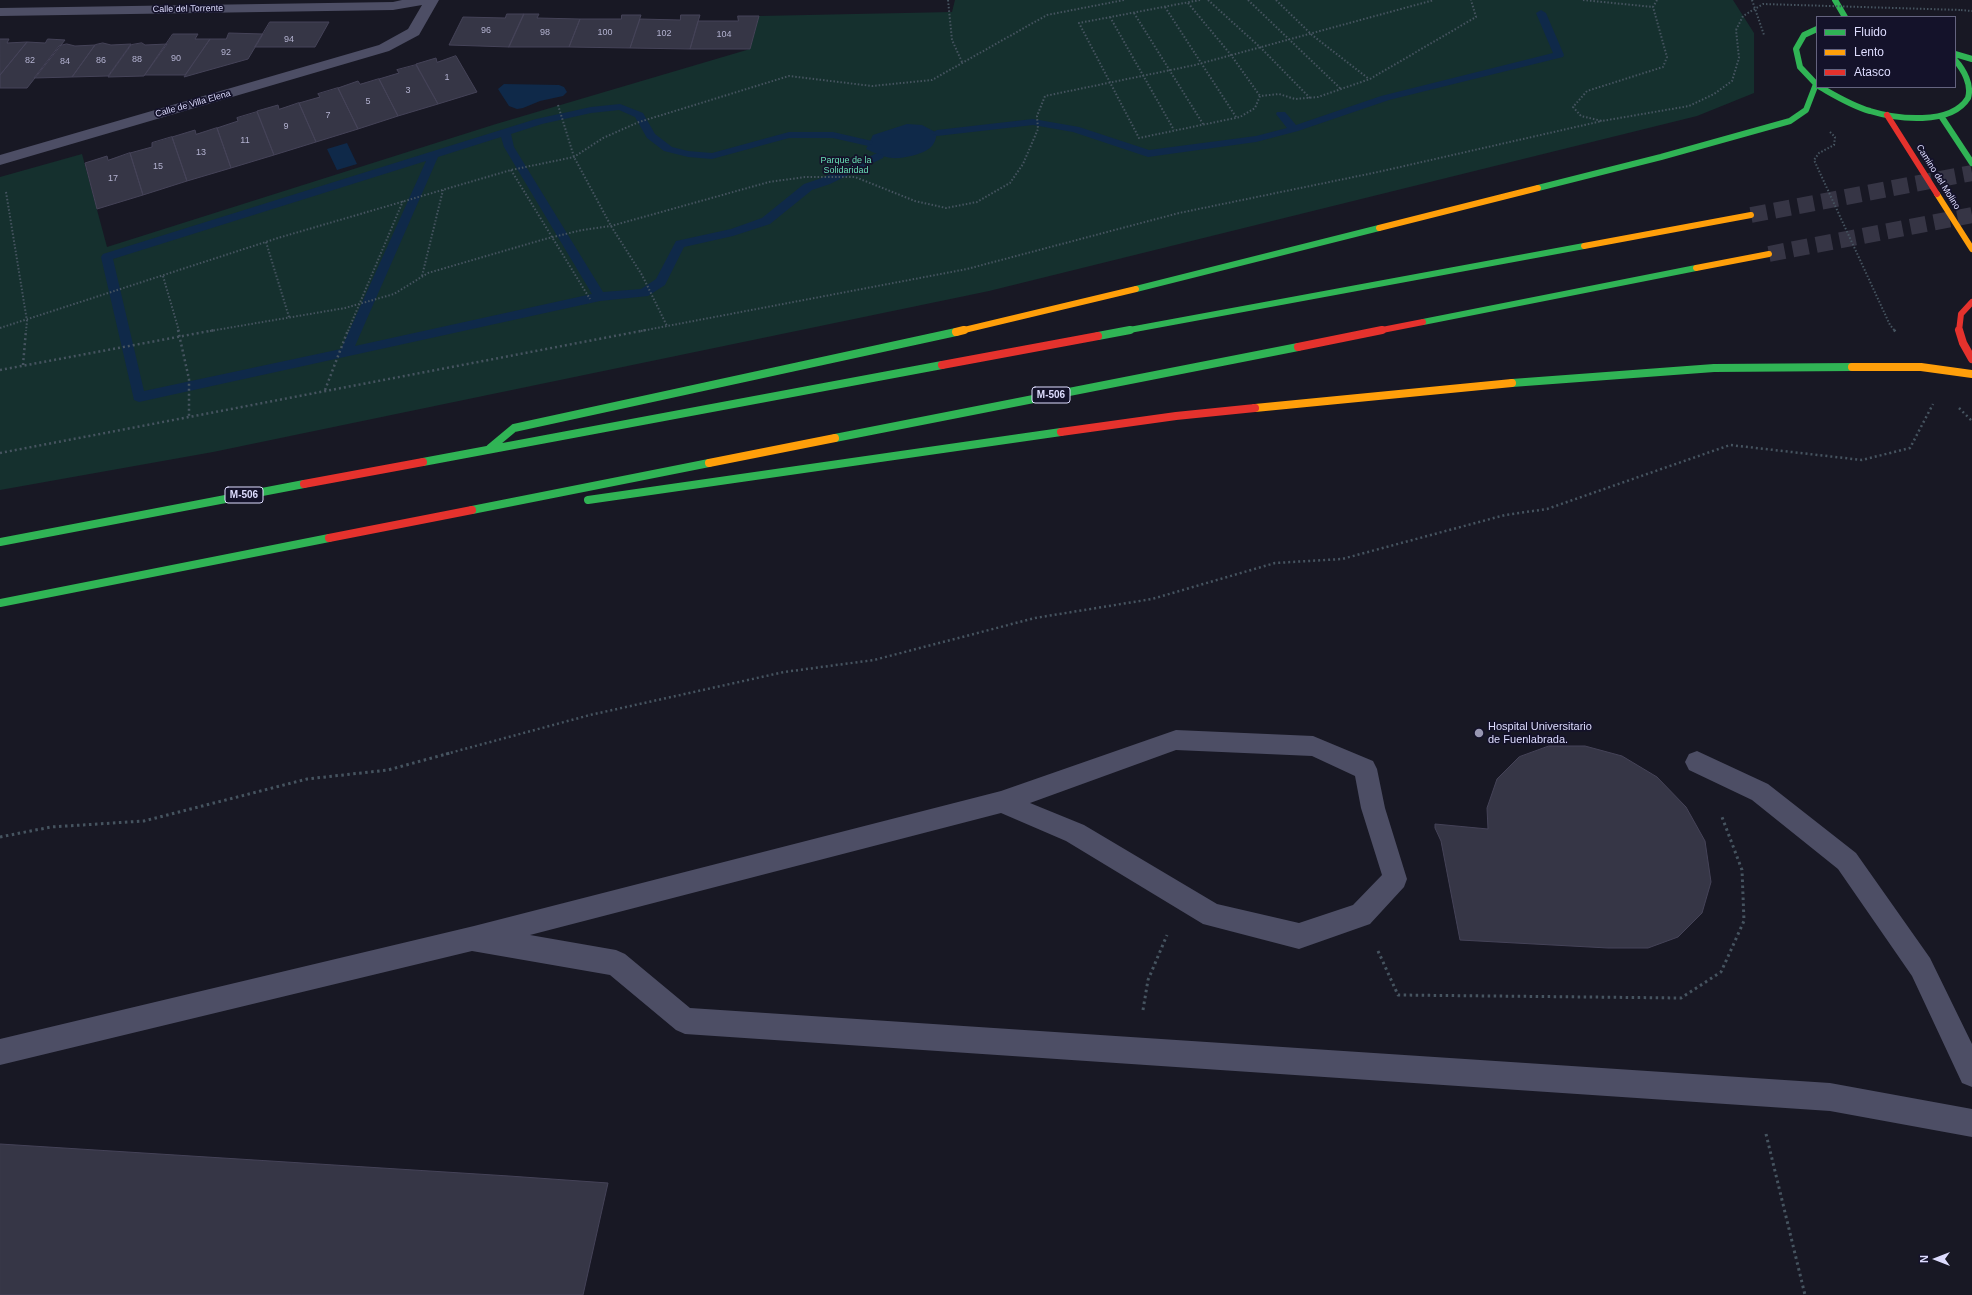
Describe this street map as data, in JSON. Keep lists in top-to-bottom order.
{
  "streets": {
    "main road": ["Camino del Molino", "M-506"],
    "street": ["Calle del Torrente", "Calle de Villa Elena"]
  },
  "parks": ["Parque de la Solidaridad"],
  "places": ["Hospital Universitario de Fuenlabrada."],
  "house_numbers": [
    "96",
    "98",
    "100",
    "102",
    "104",
    "94",
    "92",
    "90",
    "88",
    "82",
    "86",
    "84",
    "1",
    "3",
    "5",
    "7",
    "9",
    "11",
    "13",
    "15",
    "17"
  ],
  "legend": ["Fluido", "Lento", "Atasco"],
  "north": "left"
}
